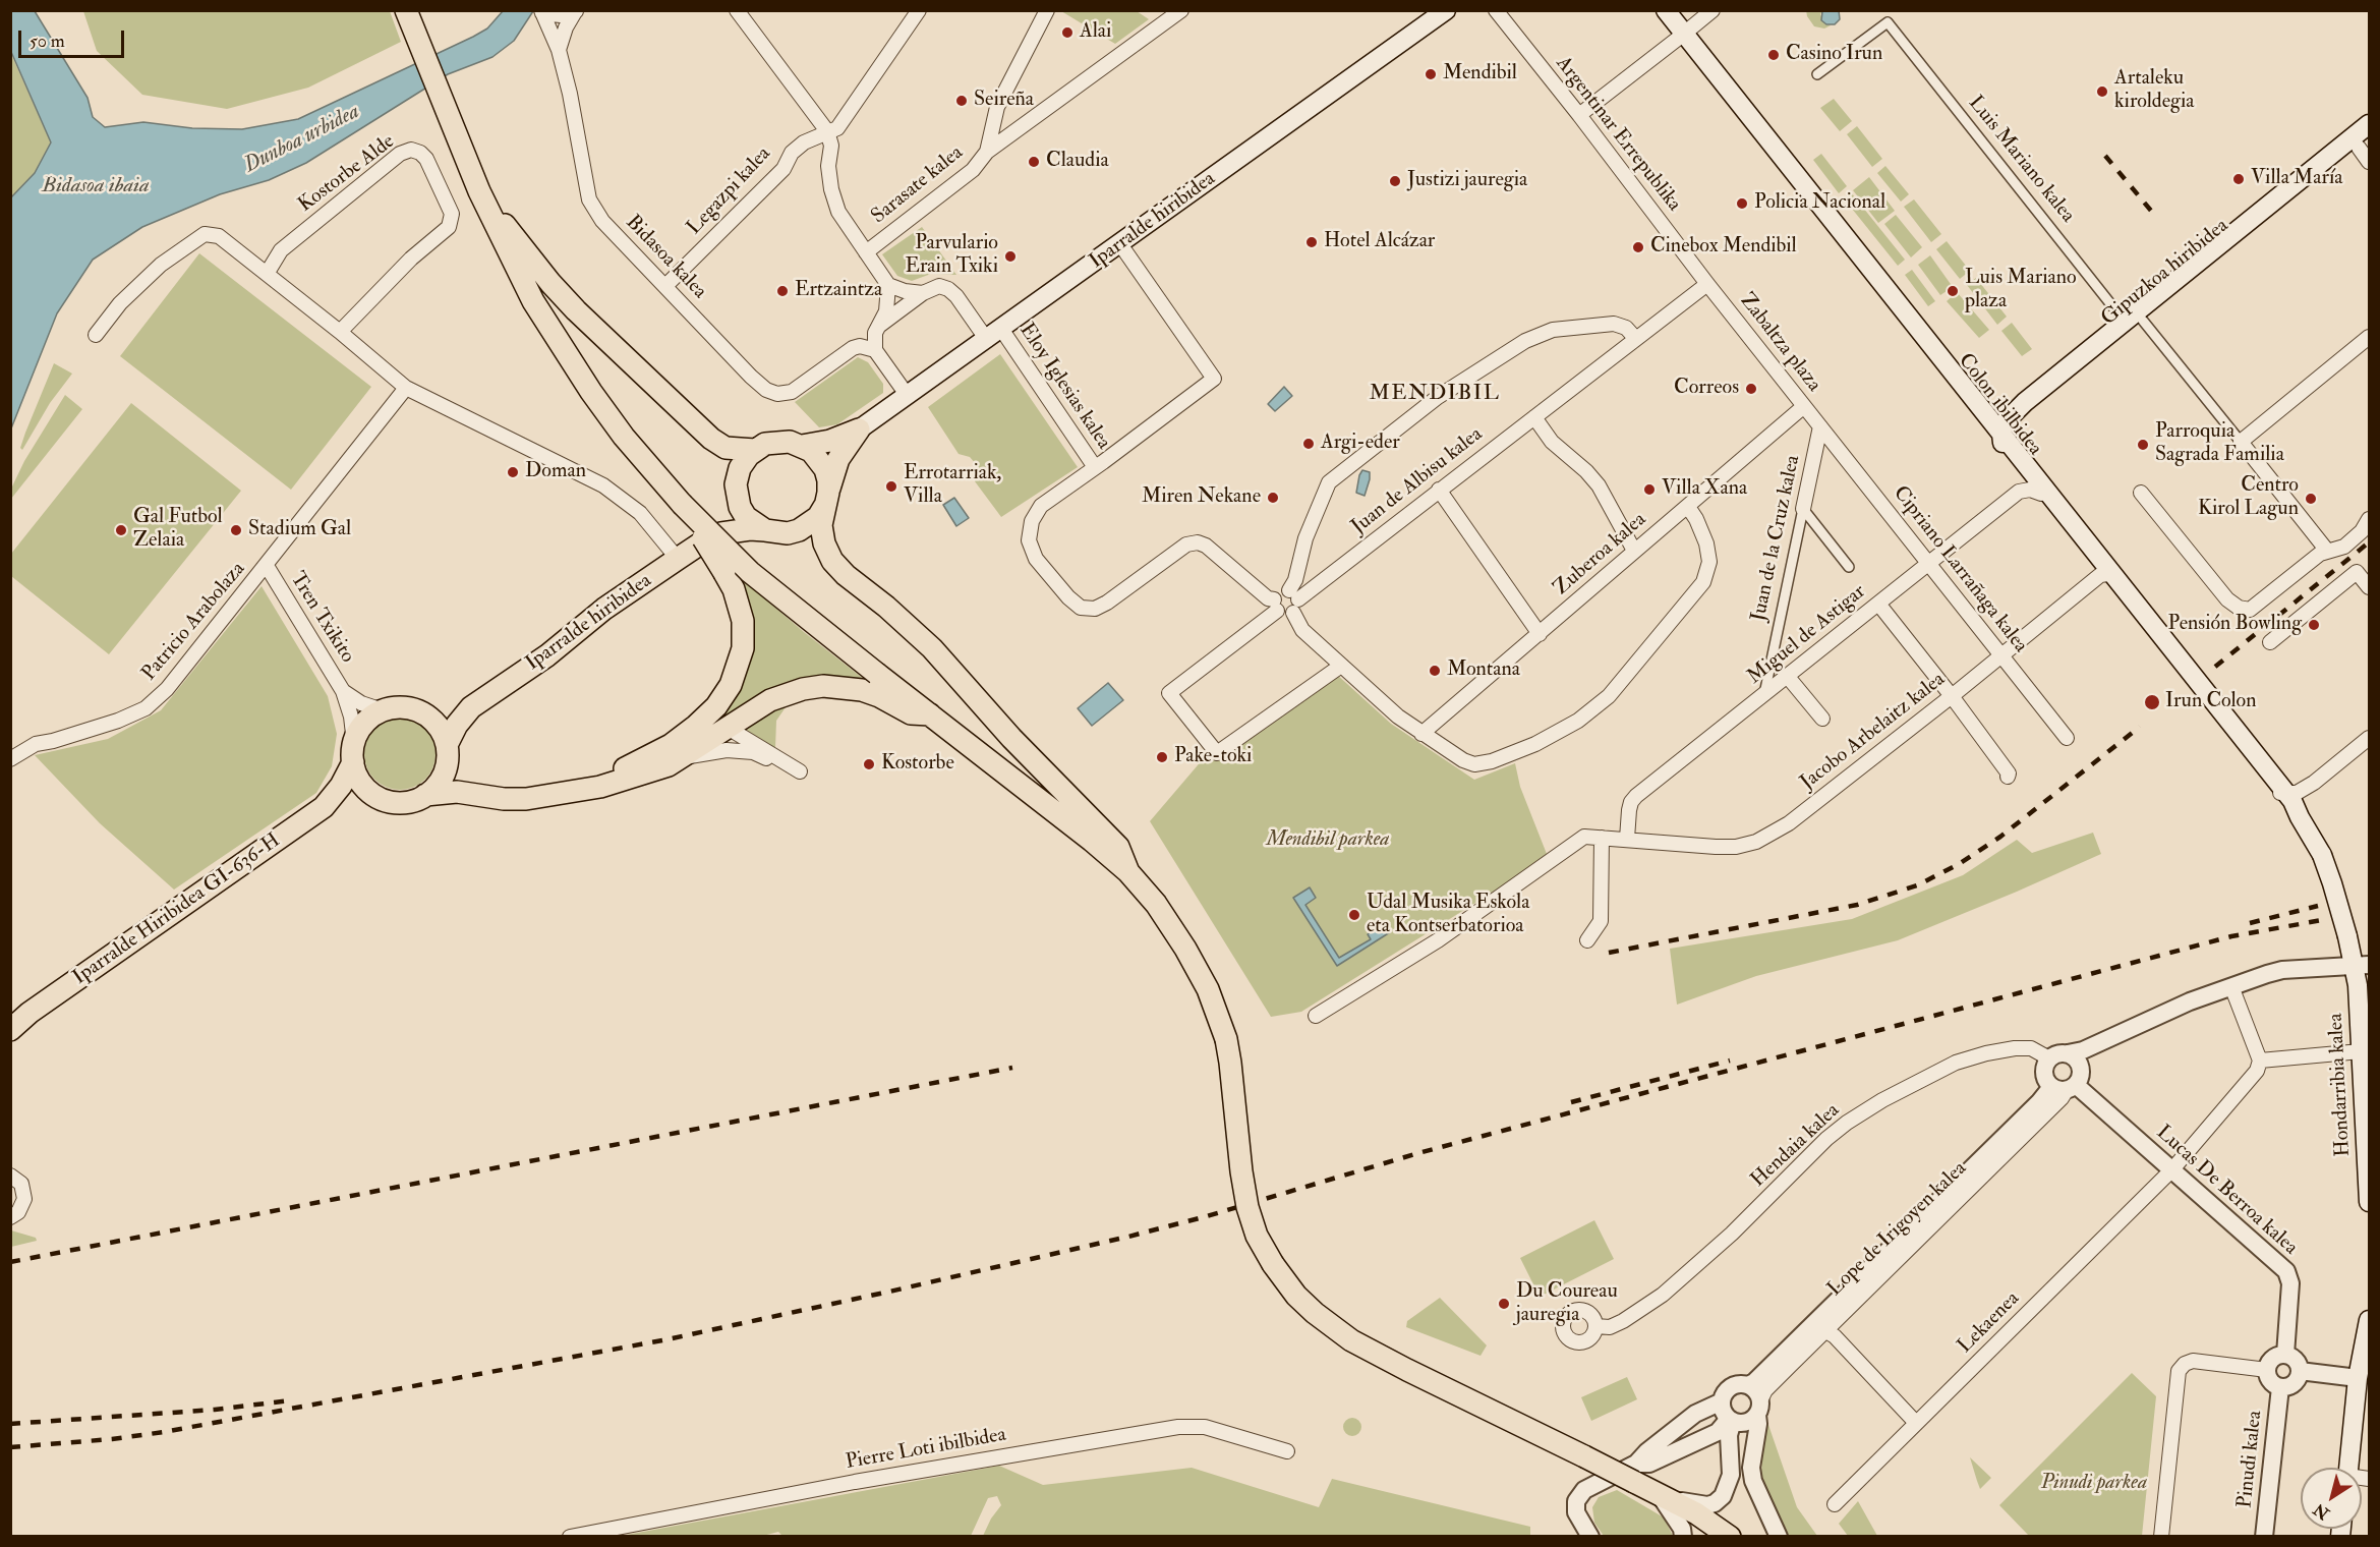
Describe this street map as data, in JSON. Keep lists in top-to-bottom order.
{
  "streets": {
    "main road": [
      "Iparralde hiribidea",
      "Gipuzkoa hiribidea",
      "Colon ibilbidea",
      "Iparralde Hiribidea GI-636-H",
      "Hondarribia kalea"
    ],
    "street": [
      "Argentinar Errepublika",
      "Luis Mariano kalea",
      "Kostorbe Alde",
      "Sarasate kalea",
      "Legazpi kalea",
      "Bidasoa kalea",
      "Zabaltza plaza",
      "Eloy Iglesias kalea",
      "Juan de Albisu kalea",
      "Juan de la Cruz kalea",
      "Zuberoa kalea",
      "Cipriano Larrañaga kalea",
      "Tren Txikito",
      "Patricio Arabolaza",
      "Miguel de Astigar",
      "Jacobo Arbelaitz kalea",
      "Hendaia kalea",
      "Lucas De Berroa kalea",
      "Lope de Irigoyen kalea",
      "Lekaenea",
      "Pierre Loti ibilbidea",
      "Pinudi kalea"
    ]
  },
  "crossings": [
    ["Argentinar Errepublika", "Zabaltza plaza"],
    ["Argentinar Errepublika", "Juan de Albisu kalea"],
    ["Luis Mariano kalea", "Gipuzkoa hiribidea"],
    ["Legazpi kalea", "Bidasoa kalea"],
    ["Iparralde hiribidea", "Eloy Iglesias kalea"],
    ["Iparralde hiribidea", "Tren Txikito"],
    ["Iparralde hiribidea", "Iparralde Hiribidea GI-636-H"],
    ["Gipuzkoa hiribidea", "Colon ibilbidea"],
    ["Zabaltza plaza", "Juan de Albisu kalea"],
    ["Zabaltza plaza", "Juan de la Cruz kalea"],
    ["Zabaltza plaza", "Zuberoa kalea"],
    ["Zabaltza plaza", "Cipriano Larrañaga kalea"],
    ["Colon ibilbidea", "Miguel de Astigar"],
    ["Colon ibilbidea", "Jacobo Arbelaitz kalea"],
    ["Colon ibilbidea", "Hondarribia kalea"],
    ["Juan de la Cruz kalea", "Cipriano Larrañaga kalea"],
    ["Juan de la Cruz kalea", "Miguel de Astigar"],
    ["Cipriano Larrañaga kalea", "Miguel de Astigar"],
    ["Cipriano Larrañaga kalea", "Jacobo Arbelaitz kalea"],
    ["Tren Txikito", "Patricio Arabolaza"],
    ["Tren Txikito", "Iparralde Hiribidea GI-636-H"],
    ["Miguel de Astigar", "Jacobo Arbelaitz kalea"],
    ["Hendaia kalea", "Lucas De Berroa kalea"],
    ["Hendaia kalea", "Lope de Irigoyen kalea"],
    ["Lucas De Berroa kalea", "Lope de Irigoyen kalea"],
    ["Lucas De Berroa kalea", "Lekaenea"],
    ["Lucas De Berroa kalea", "Pinudi kalea"]
  ],
  "districts": ["MENDIBIL"],
  "water": ["Dunboa urbidea", "Bidasoa ibaia"],
  "parks": ["Mendibil parkea", "Pinudi parkea"],
  "places": [
    "Alai",
    "Casino Irun",
    "Mendibil",
    "Artaleku kiroldegia",
    "Seireña",
    "Claudia",
    "Villa María",
    "Justizi jauregia",
    "Policia Nacional",
    "Hotel Alcázar",
    "Cinebox Mendibil",
    "Parvulario Erain Txiki",
    "Ertzaintza",
    "Luis Mariano plaza",
    "Correos",
    "Argi-eder",
    "Parroquia Sagrada Familia",
    "Doman",
    "Errotarriak, Villa",
    "Villa Xana",
    "Miren Nekane",
    "Centro Kirol Lagun",
    "Gal Futbol Zelaia",
    "Stadium Gal",
    "Pensión Bowling",
    "Montana",
    "Irun Colon",
    "Pake-toki",
    "Kostorbe",
    "Udal Musika Eskola eta Kontserbatorioa",
    "Du Coureau jauregia"
  ],
  "scale_bar": "50 m",
  "north": "bottom left"
}
